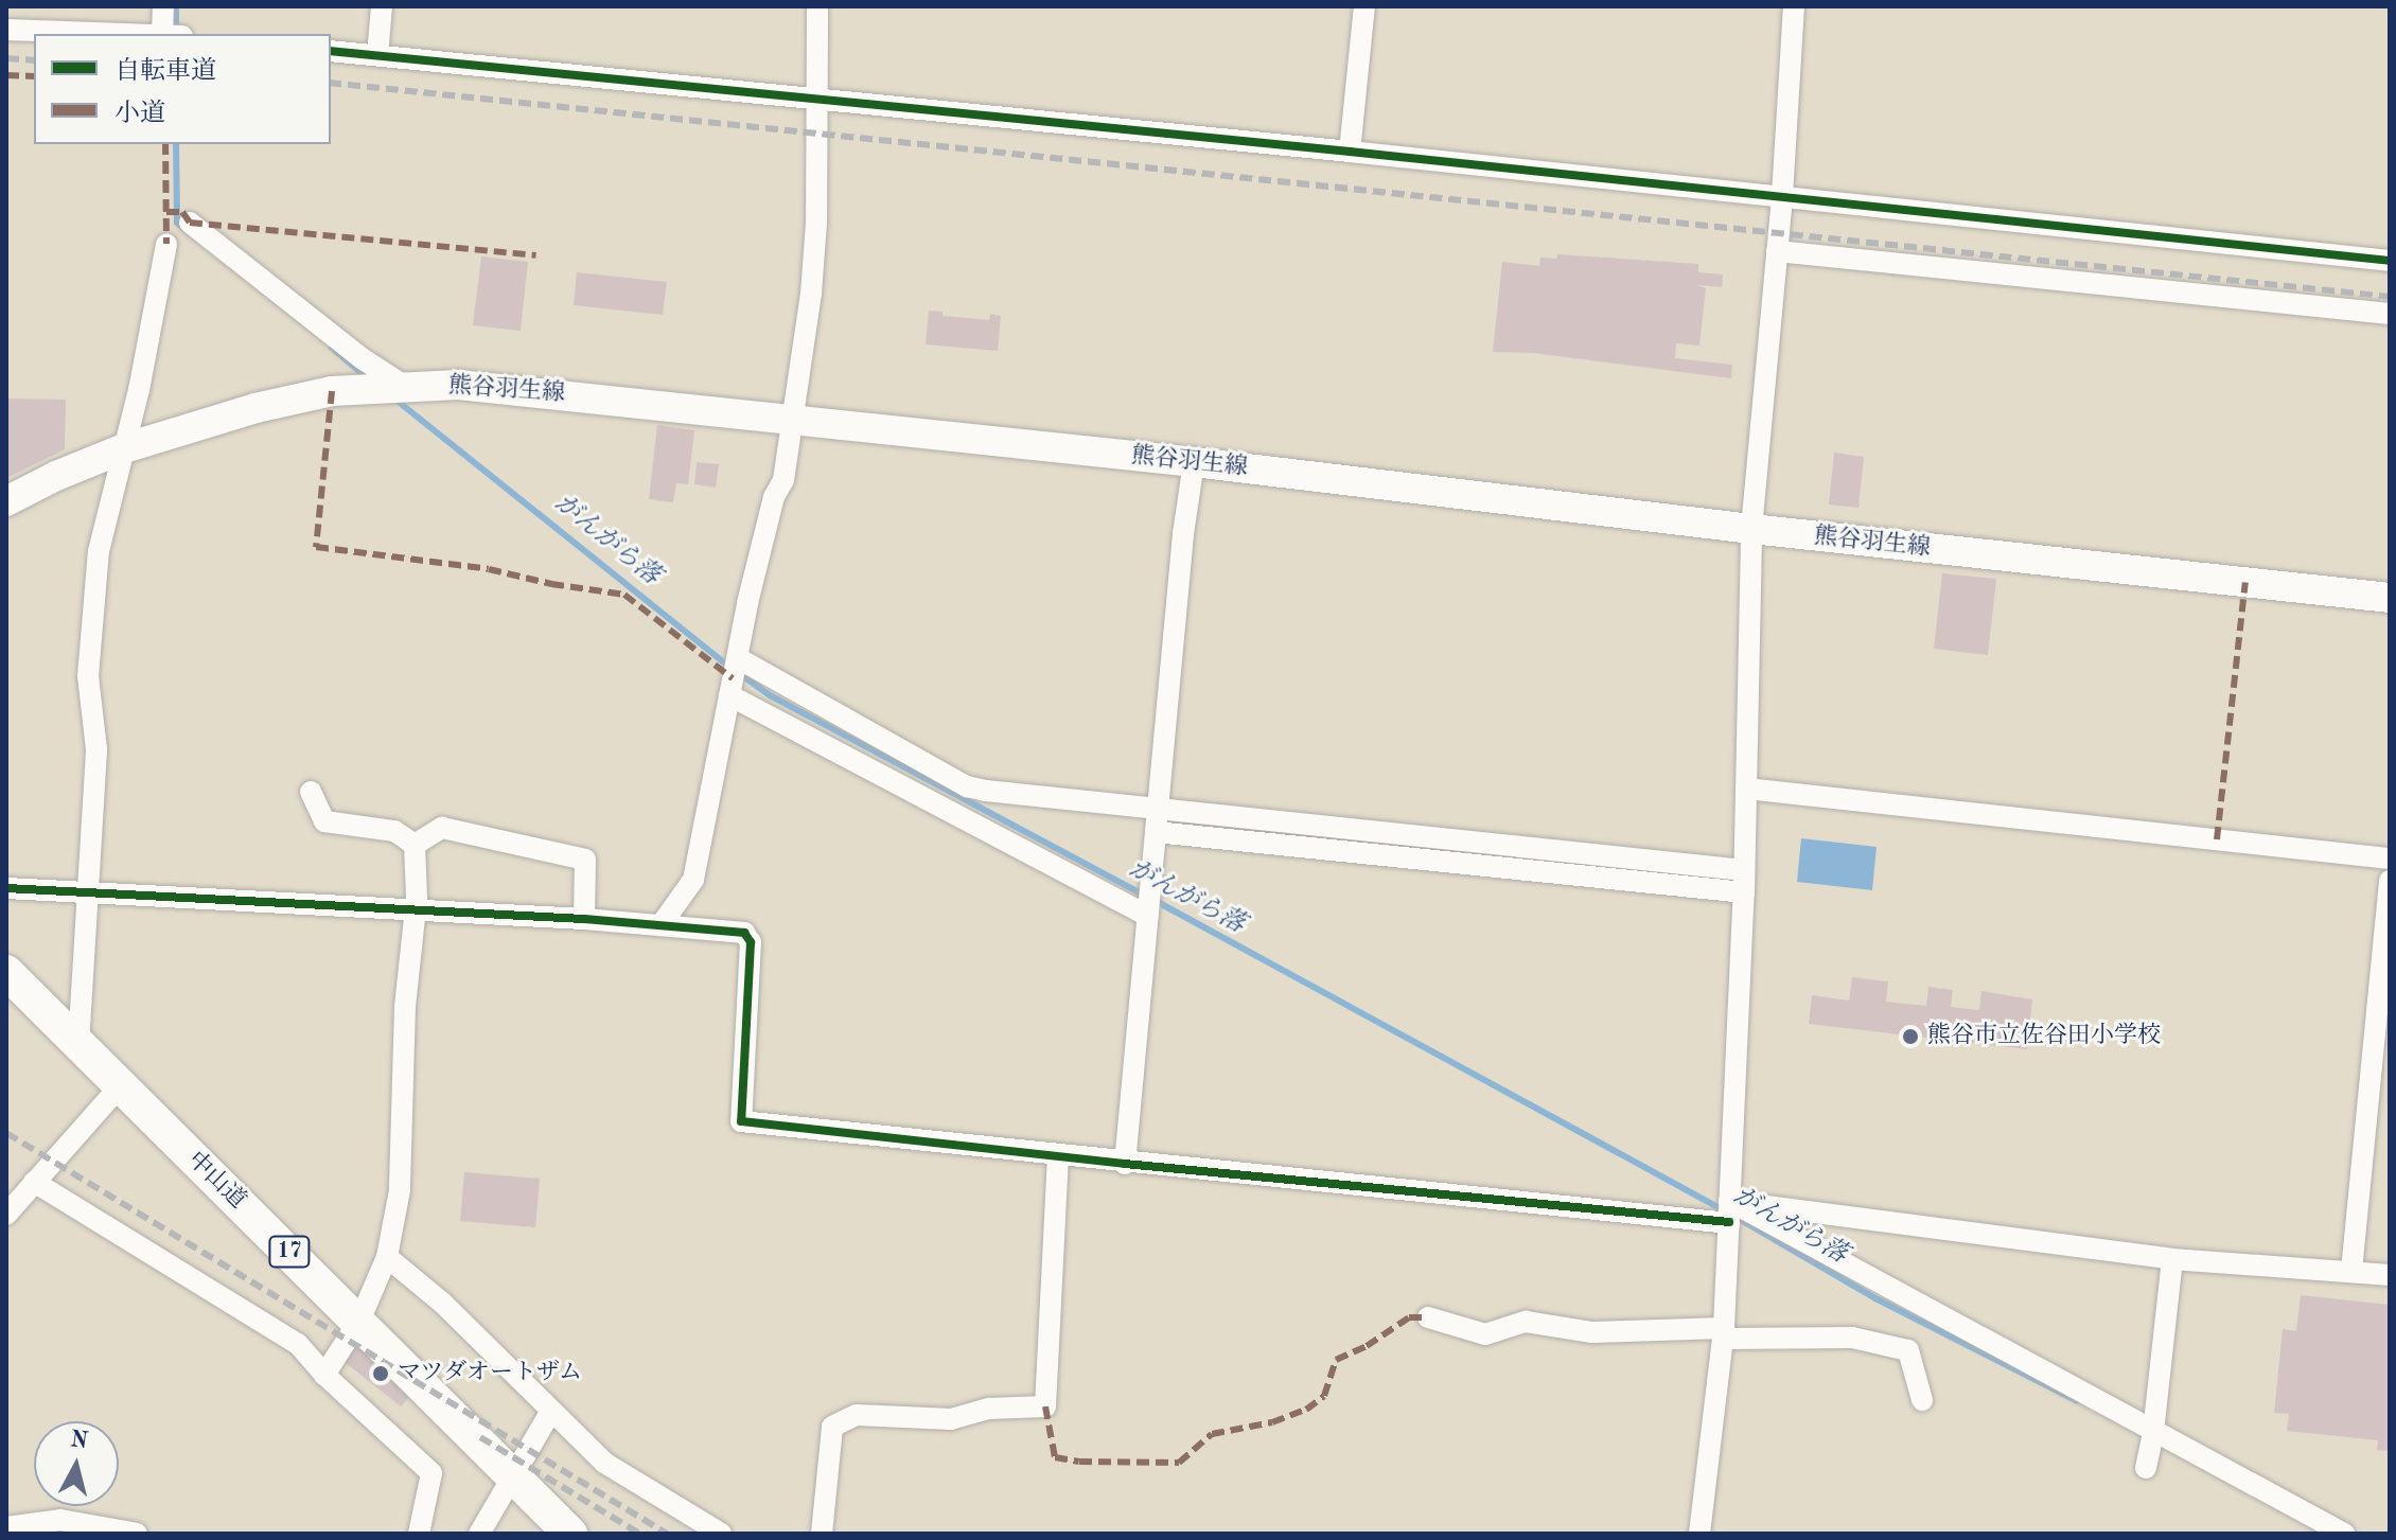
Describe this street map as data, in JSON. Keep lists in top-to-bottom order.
{
  "streets": {
    "highway": ["中山道", "17"],
    "main road": ["熊谷羽生線"]
  },
  "water": ["がんがら落"],
  "places": ["熊谷市立佐谷田小学校", "マツダオートザム"],
  "legend": ["自転車道", "小道"],
  "north": "top"
}
